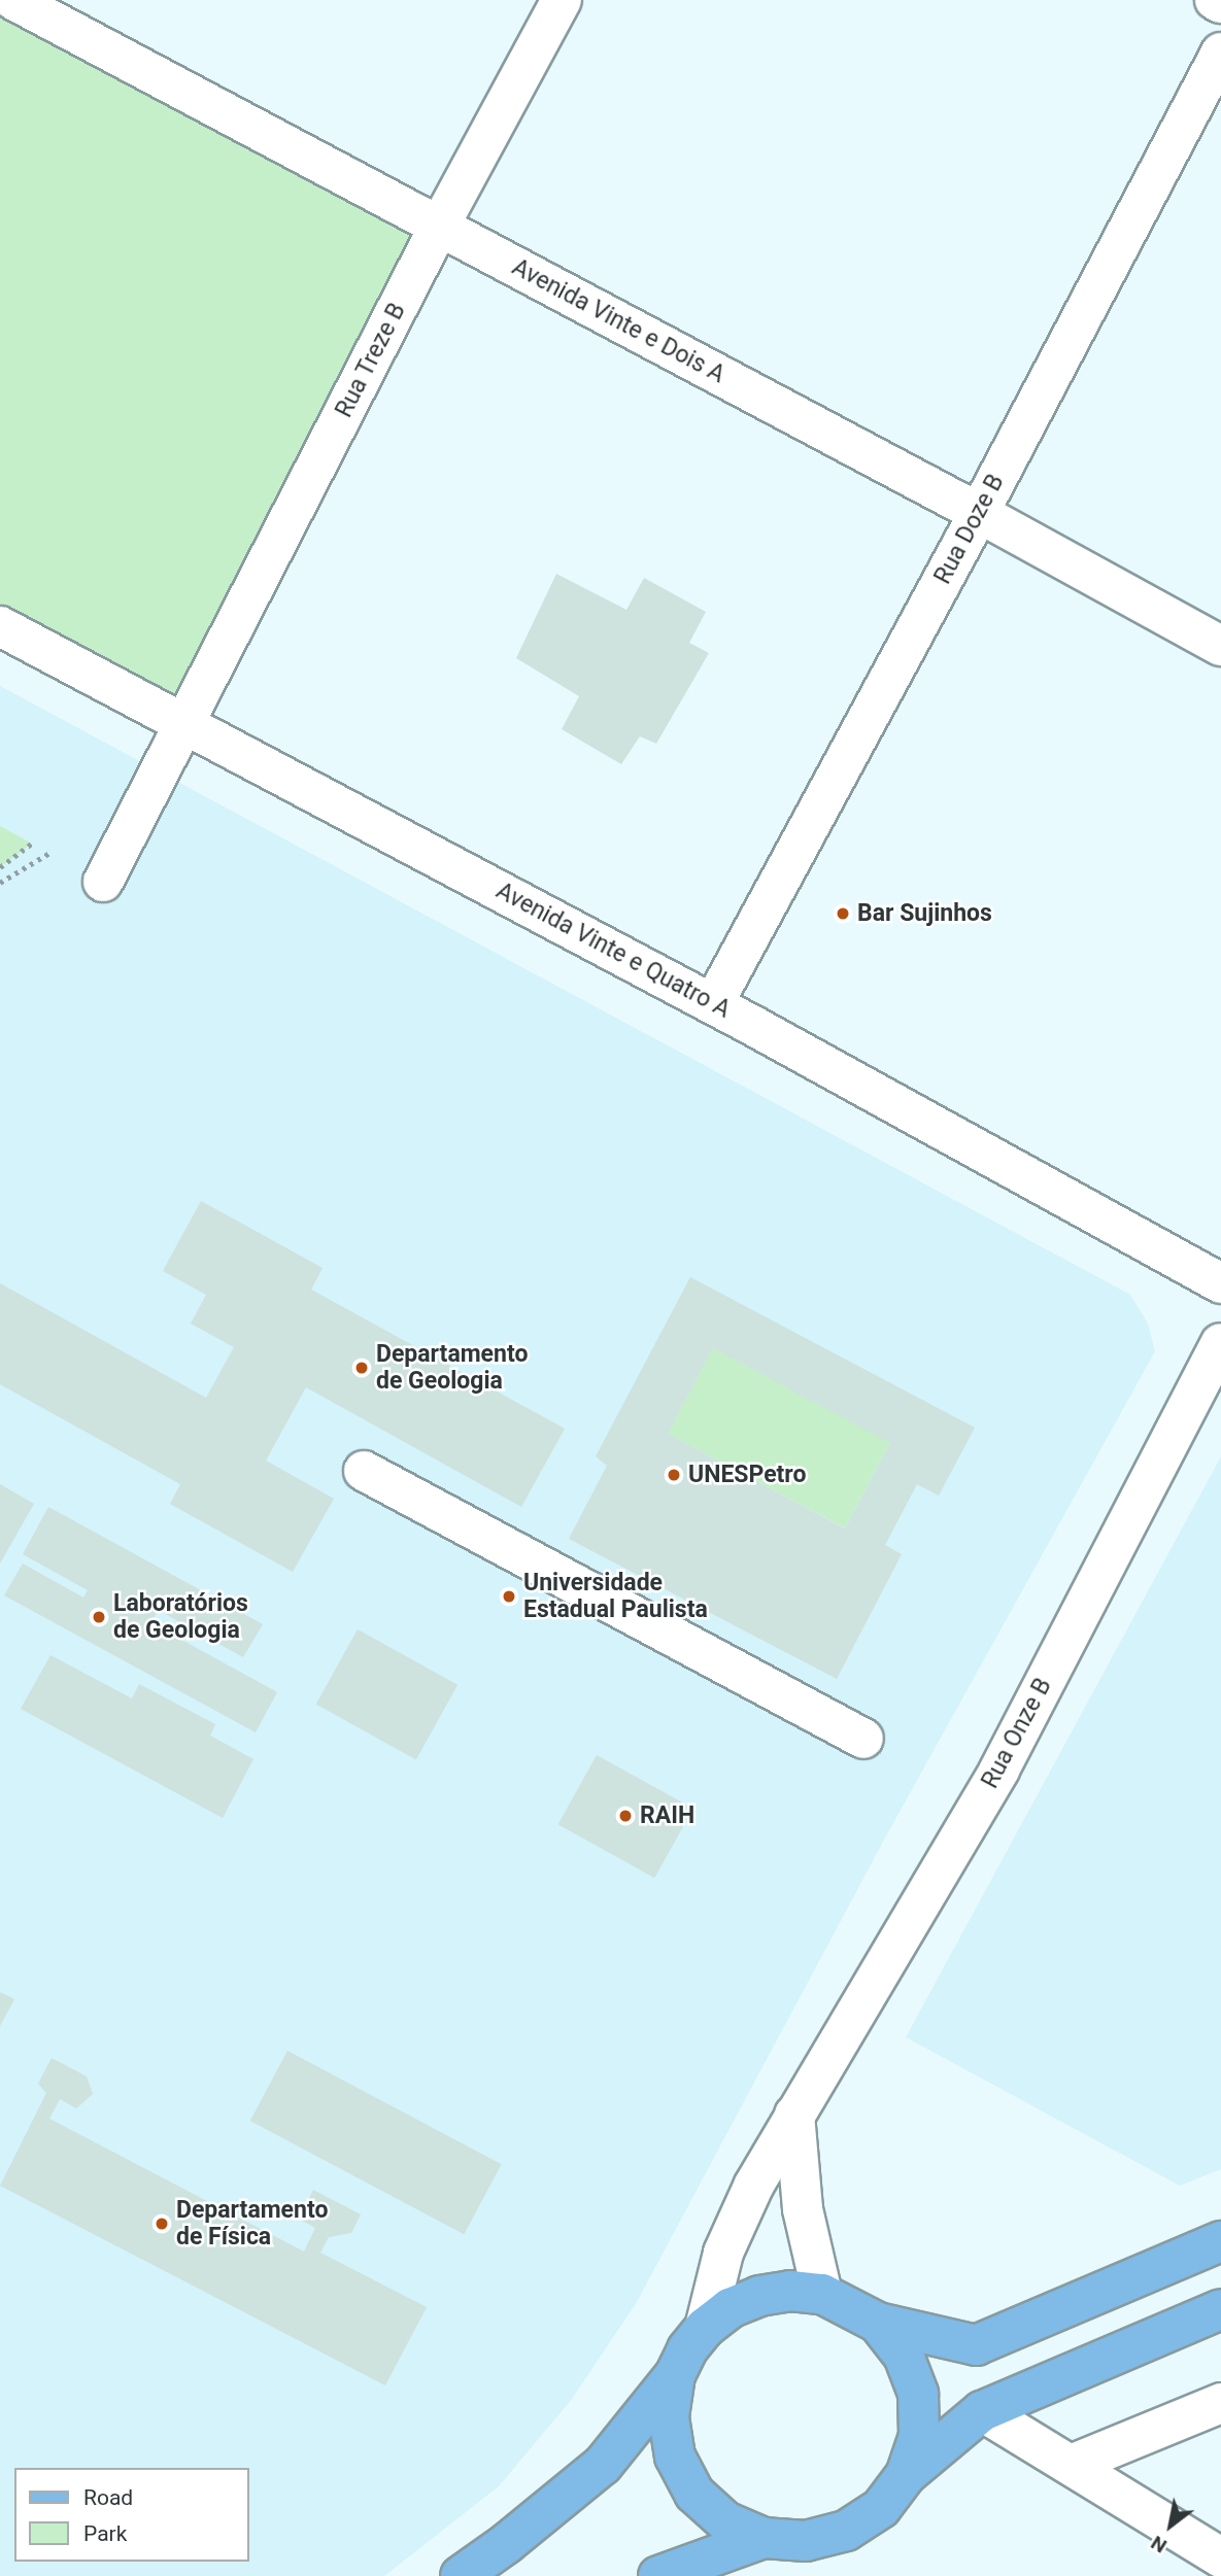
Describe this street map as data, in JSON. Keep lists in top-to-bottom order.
{
  "streets": {
    "street": [
      "Avenida Vinte e Dois A",
      "Rua Treze B",
      "Rua Doze B",
      "Avenida Vinte e Quatro A",
      "Rua Onze B"
    ]
  },
  "crossings": [
    ["Avenida Vinte e Dois A", "Rua Treze B"],
    ["Avenida Vinte e Dois A", "Rua Doze B"],
    ["Rua Treze B", "Avenida Vinte e Quatro A"],
    ["Rua Doze B", "Avenida Vinte e Quatro A"]
  ],
  "places": [
    "Bar Sujinhos",
    "Departamento de Geologia",
    "UNESPetro",
    "Universidade Estadual Paulista",
    "Laboratórios de Geologia",
    "RAIH",
    "Departamento de Física"
  ],
  "legend": ["Road", "Park"],
  "north": "bottom left"
}
